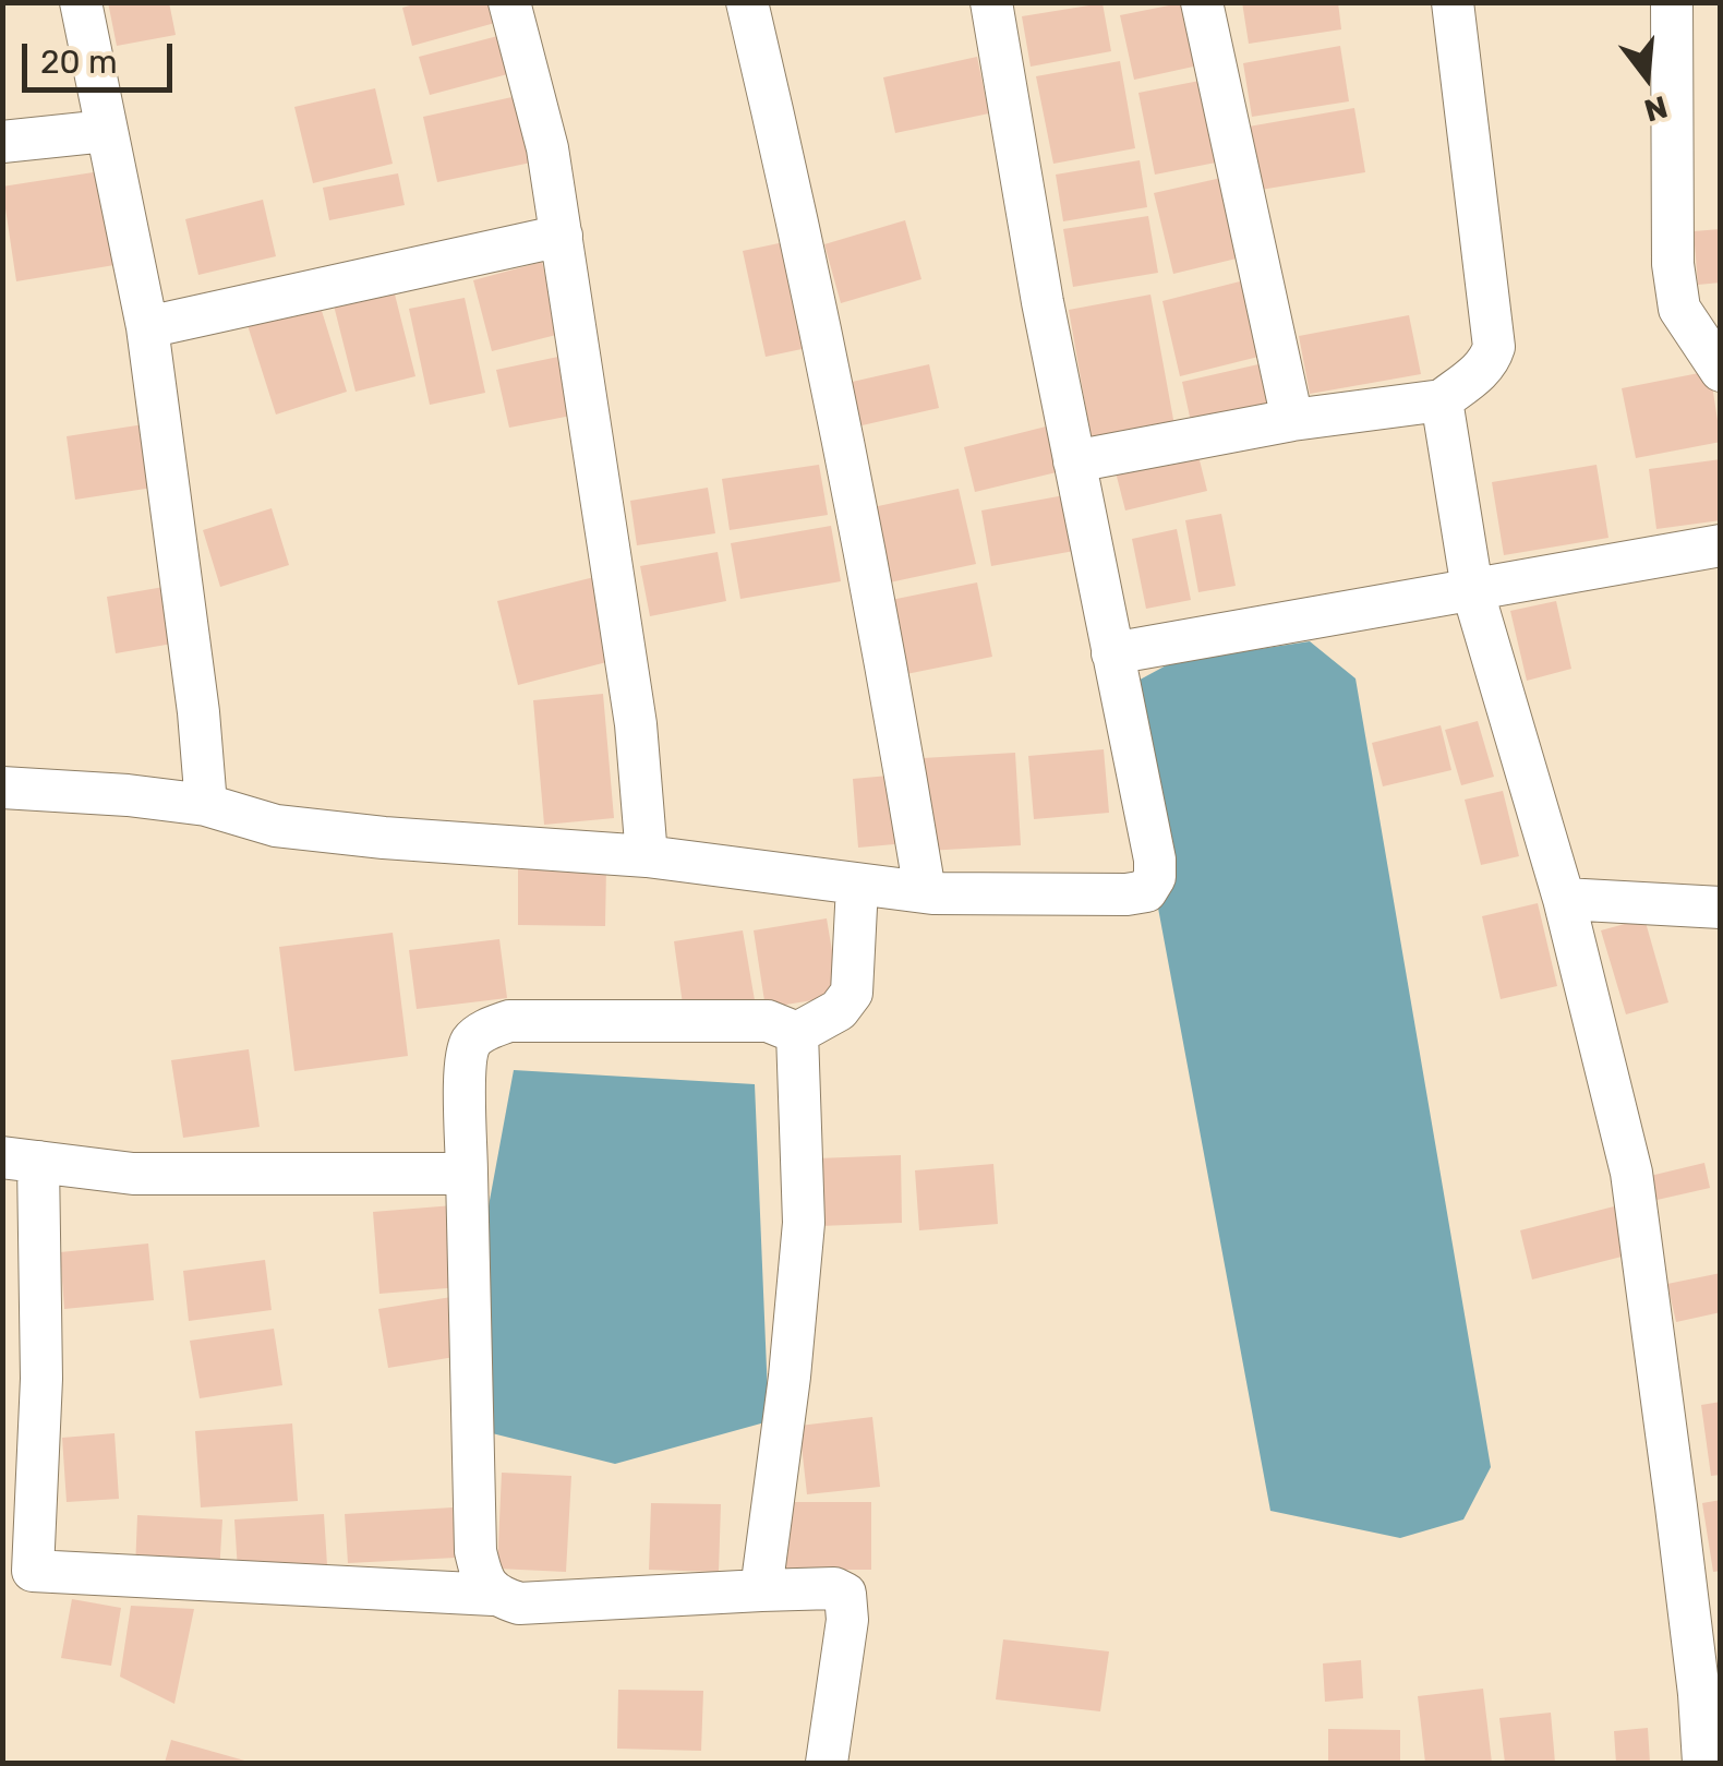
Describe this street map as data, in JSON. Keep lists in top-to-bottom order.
{
  "scale_bar": "20 m",
  "north": "bottom"
}
